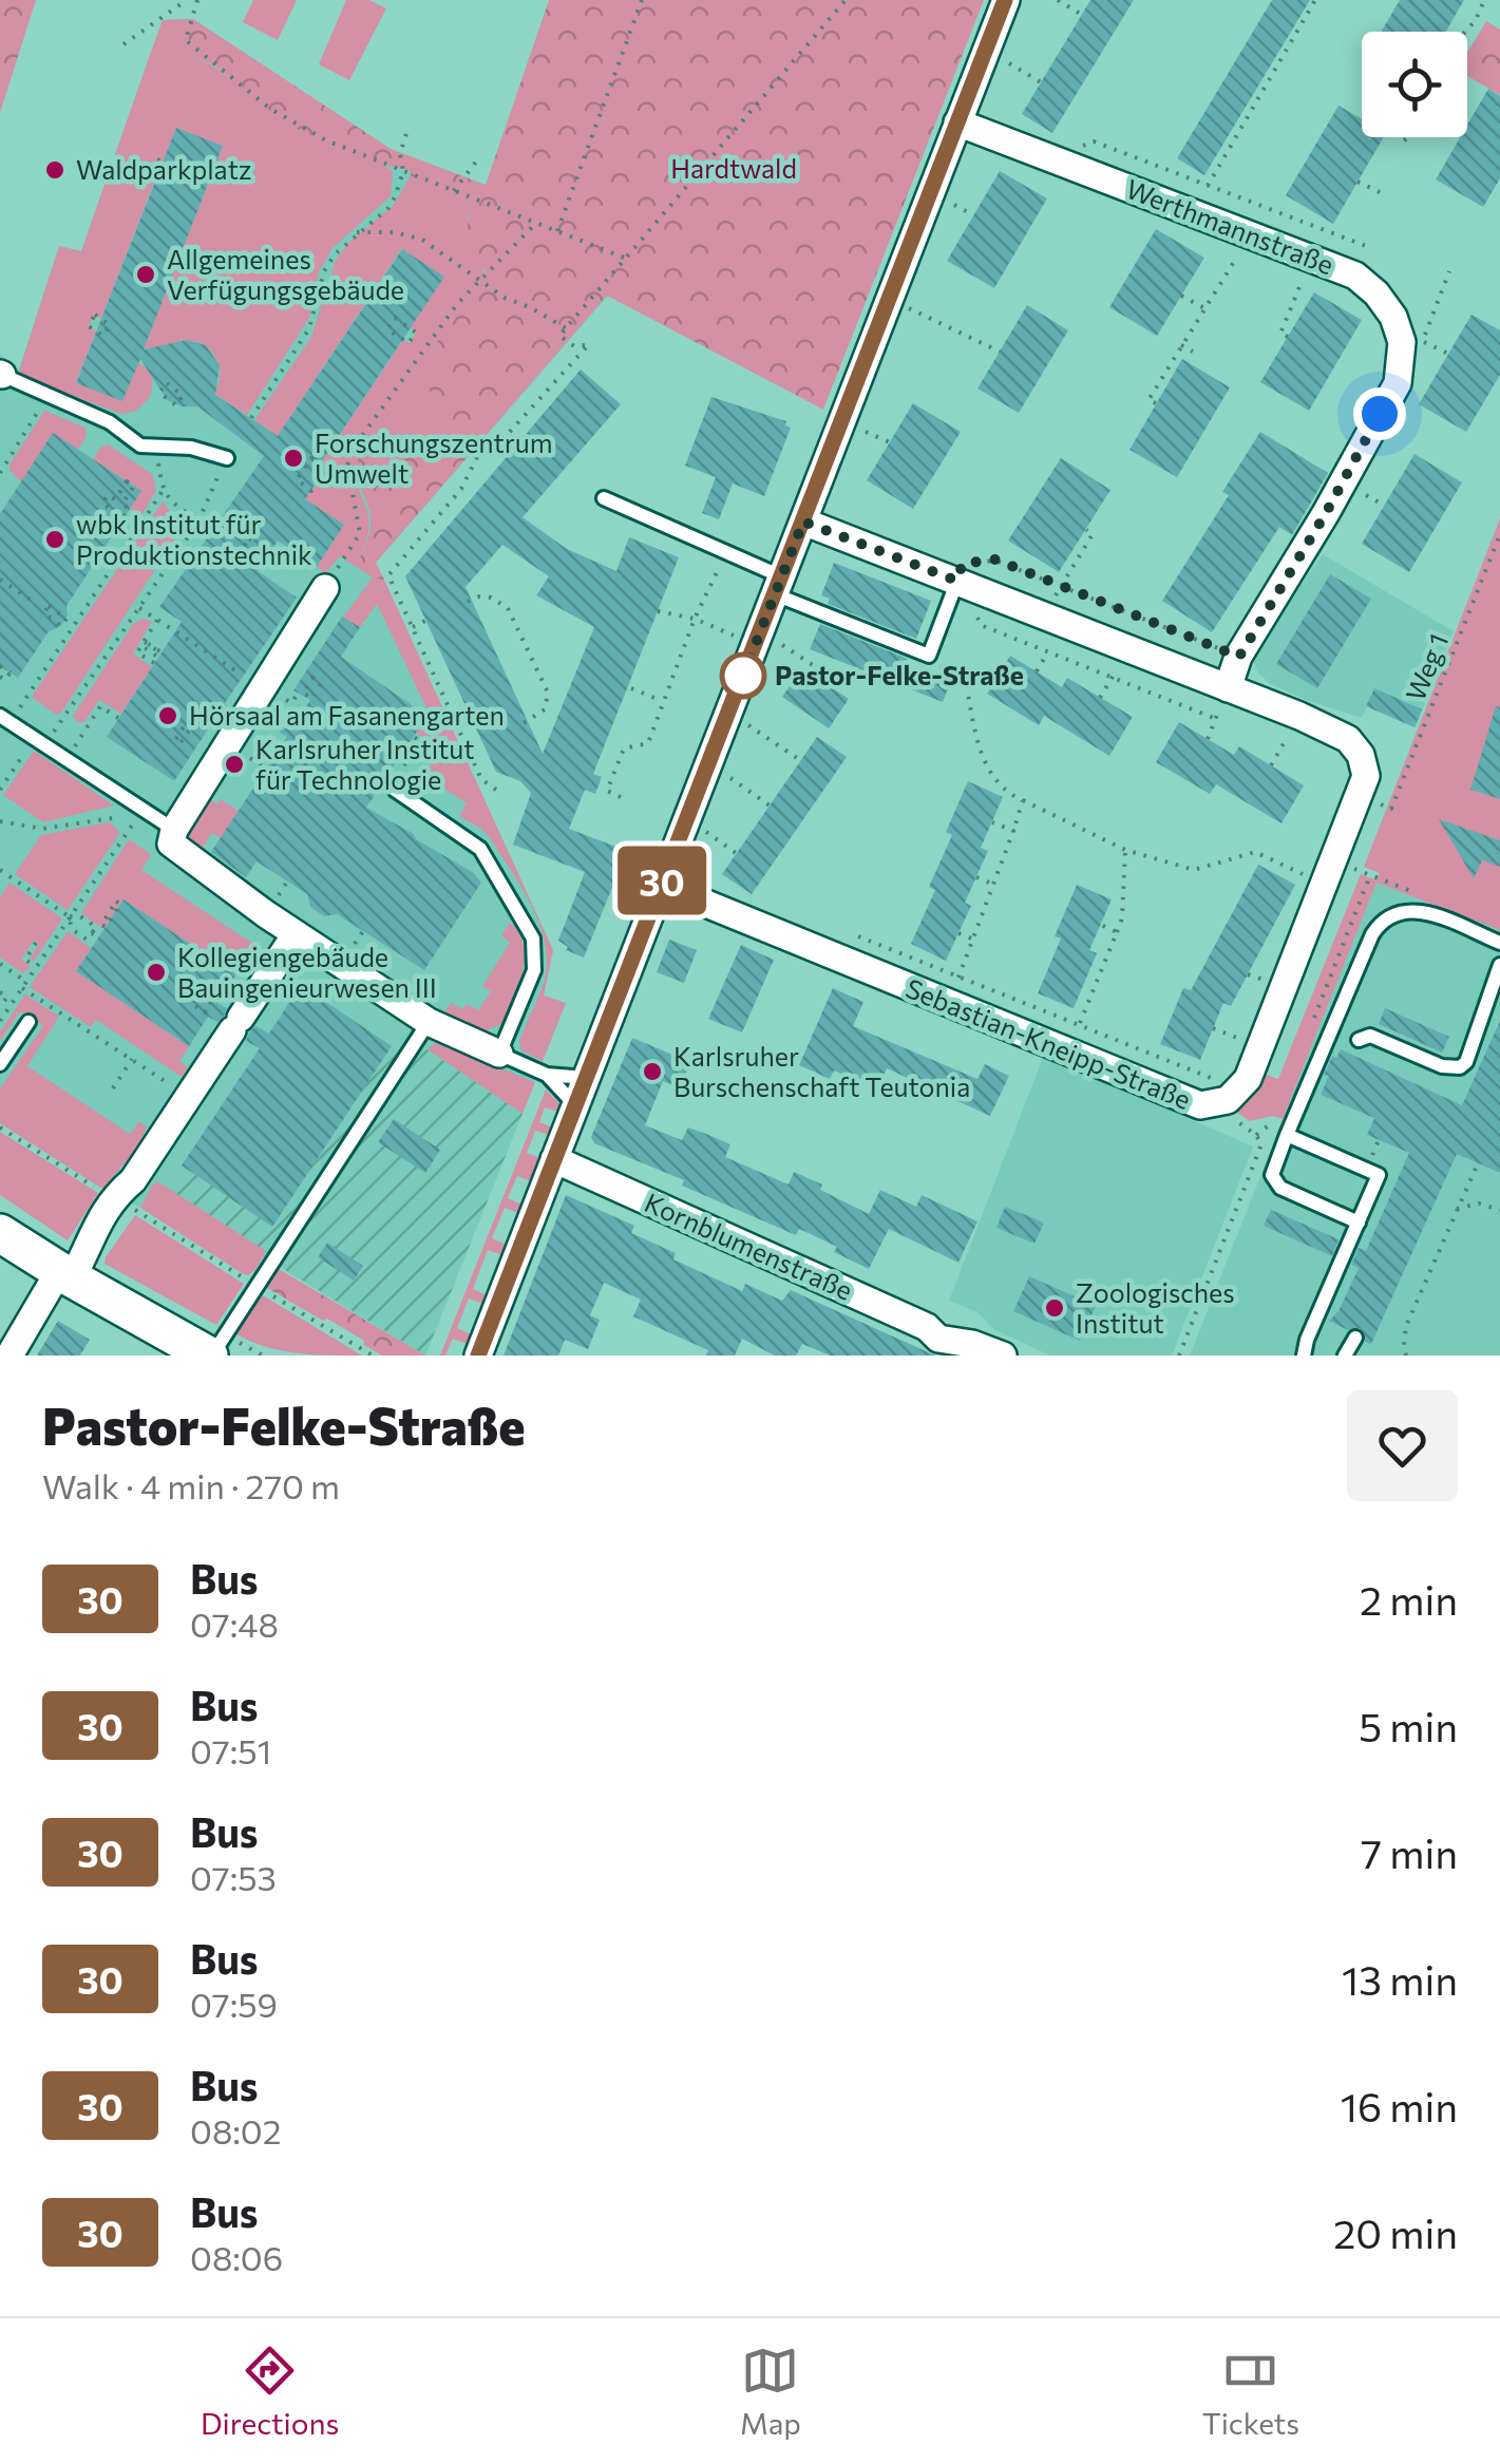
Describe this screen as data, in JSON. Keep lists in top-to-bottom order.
{
  "streets": {
    "street": ["Werthmannstraße", "Sebastian-Kneipp-Straße", "Kornblumenstraße"],
    "path": ["Weg 1"]
  },
  "parks": ["Hardtwald"],
  "places": [
    "Waldparkplatz",
    "Allgemeines Verfügungsgebäude",
    "Forschungszentrum Umwelt",
    "wbk Institut für Produktionstechnik",
    "Pastor-Felke-Straße",
    "Hörsaal am Fasanengarten",
    "Karlsruher Institut für Technologie",
    "Kollegiengebäude Bauingenieurwesen III",
    "Karlsruher Burschenschaft Teutonia",
    "Zoologisches Institut"
  ],
  "lines": ["bus line 30"],
  "page": {
    "on_map": "30",
    "heading": ["Pastor-Felke-Straße", "Walk · 4 min · 270 m"],
    "list": [
      {
        "mark": "30",
        "name": "Bus",
        "note": "07:48",
        "value": "2 min"
      },
      {
        "mark": "30",
        "name": "Bus",
        "note": "07:51",
        "value": "5 min"
      },
      {
        "mark": "30",
        "name": "Bus",
        "note": "07:53",
        "value": "7 min"
      },
      {
        "mark": "30",
        "name": "Bus",
        "note": "07:59",
        "value": "13 min"
      },
      {
        "mark": "30",
        "name": "Bus",
        "note": "08:02",
        "value": "16 min"
      },
      {
        "mark": "30",
        "name": "Bus",
        "note": "08:06",
        "value": "20 min"
      }
    ],
    "tabs": ["Directions", "Map", "Tickets"]
  }
}
